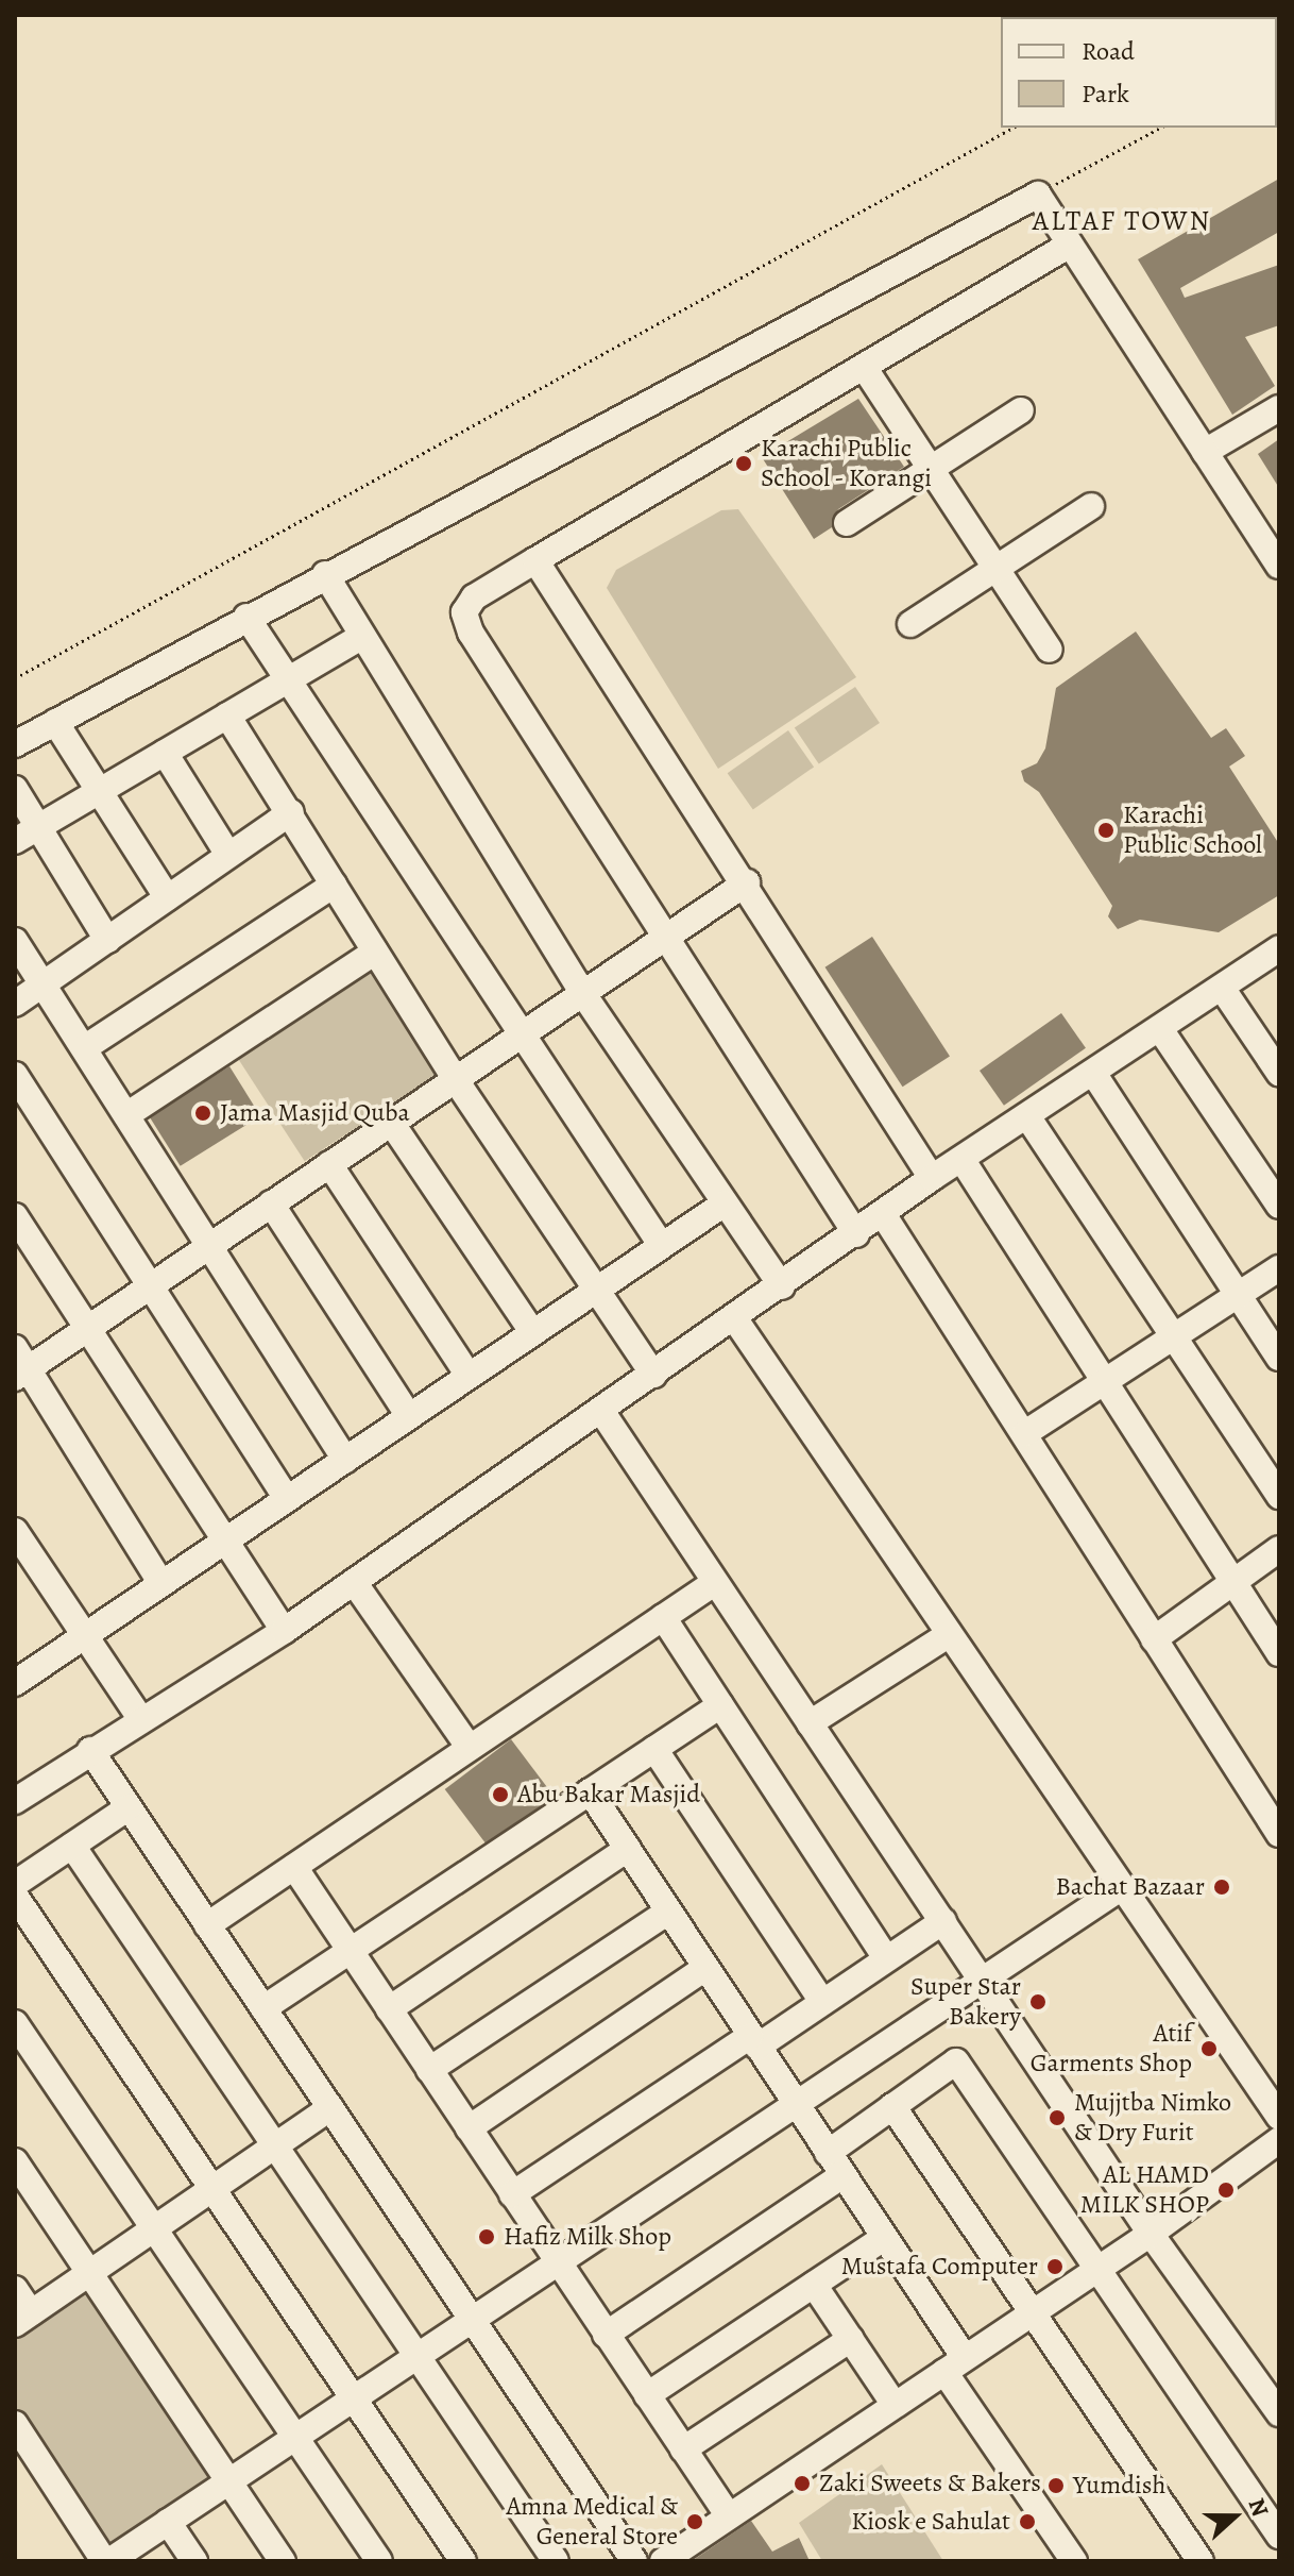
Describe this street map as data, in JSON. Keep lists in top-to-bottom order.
{
  "districts": ["ALTAF TOWN"],
  "places": [
    "Karachi Public School - Korangi",
    "Karachi Public School",
    "Jama Masjid Quba",
    "Abu Bakar Masjid",
    "Bachat Bazaar",
    "Super Star Bakery",
    "Atif Garments Shop",
    "Mujjtba Nimko & Dry Furit",
    "AL HAMD MILK SHOP",
    "Hafiz Milk Shop",
    "Mustafa Computer",
    "Zaki Sweets & Bakers",
    "Yumdish",
    "Amna Medical & General Store",
    "Kiosk e Sahulat"
  ],
  "legend": ["Road", "Park"],
  "north": "right"
}
